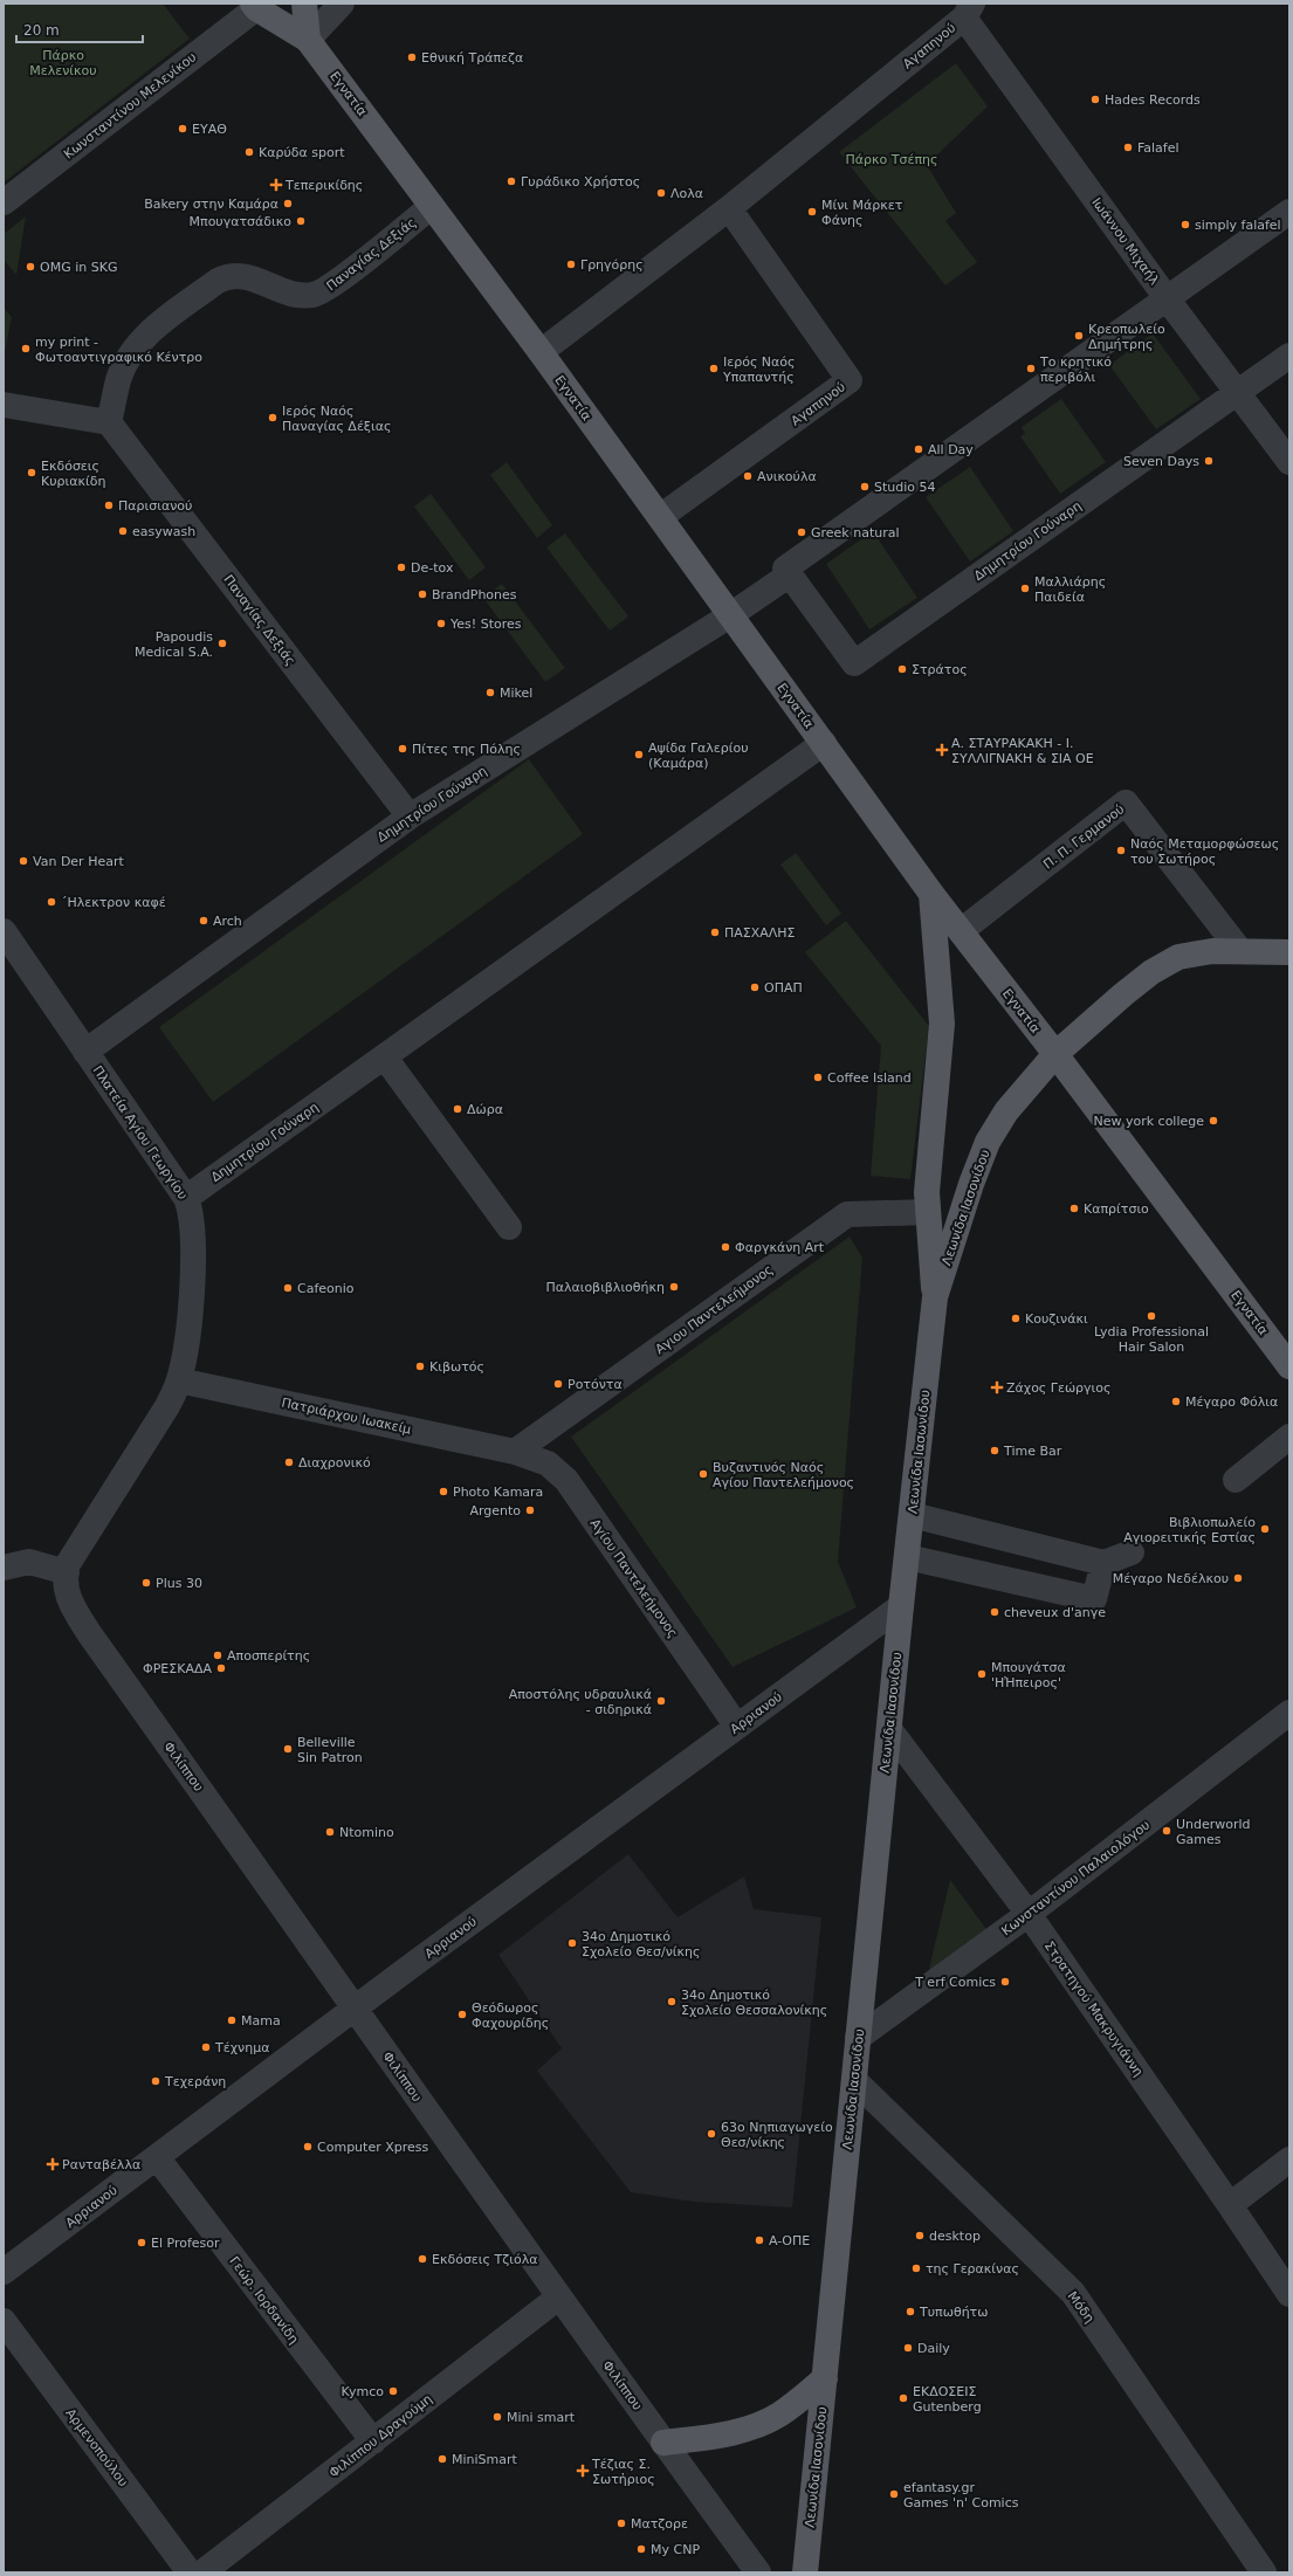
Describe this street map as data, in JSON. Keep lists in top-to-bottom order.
{
  "streets": {
    "main road": ["Εγνατία", "Λεωνίδα Ιασονίδου", "Λεωνίδα Ιασωνίδου"],
    "street": [
      "Αγαπηνού",
      "Κωνσταντίνου Μελενίκου",
      "Ιωάννου Μιχαήλ",
      "Παναγίας Δεξιάς",
      "Δημητρίου Γούναρη",
      "Π. Π. Γερμανού",
      "Πλατεία Αγίου Γεωργίου",
      "Αγιου Παντελεήμονος",
      "Πατριάρχου Ιωακείμ",
      "Αγίου Παντελεήμονος",
      "Αρριανού",
      "Φιλίππου",
      "Κωνσταντίνου Παλαιολόγου",
      "Στρατηγού Μακρυγιάννη",
      "Γεώρ. Ιορδανίδη",
      "Μόδη",
      "Φιλίππου Δραγούμη",
      "Αρμενοπούλου"
    ]
  },
  "crossings": [
    ["Αγαπηνού", "Εγνατία"],
    ["Αγαπηνού", "Ιωάννου Μιχαήλ"],
    ["Εγνατία", "Κωνσταντίνου Μελενίκου"],
    ["Εγνατία", "Παναγίας Δεξιάς"],
    ["Εγνατία", "Δημητρίου Γούναρη"],
    ["Εγνατία", "Π. Π. Γερμανού"],
    ["Εγνατία", "Λεωνίδα Ιασονίδου"],
    ["Ιωάννου Μιχαήλ", "Δημητρίου Γούναρη"],
    ["Παναγίας Δεξιάς", "Δημητρίου Γούναρη"],
    ["Δημητρίου Γούναρη", "Πλατεία Αγίου Γεωργίου"],
    ["Π. Π. Γερμανού", "Λεωνίδα Ιασονίδου"],
    ["Πλατεία Αγίου Γεωργίου", "Πατριάρχου Ιωακείμ"],
    ["Πλατεία Αγίου Γεωργίου", "Φιλίππου"],
    ["Λεωνίδα Ιασονίδου", "Λεωνίδα Ιασωνίδου"],
    ["Λεωνίδα Ιασονίδου", "Αρριανού"],
    ["Λεωνίδα Ιασονίδου", "Κωνσταντίνου Παλαιολόγου"],
    ["Λεωνίδα Ιασονίδου", "Στρατηγού Μακρυγιάννη"],
    ["Λεωνίδα Ιασονίδου", "Μόδη"],
    ["Αγιου Παντελεήμονος", "Πατριάρχου Ιωακείμ"],
    ["Αγιου Παντελεήμονος", "Αγίου Παντελεήμονος"],
    ["Πατριάρχου Ιωακείμ", "Αγίου Παντελεήμονος"],
    ["Λεωνίδα Ιασωνίδου", "Αρριανού"],
    ["Αγίου Παντελεήμονος", "Αρριανού"],
    ["Αρριανού", "Φιλίππου"],
    ["Αρριανού", "Γεώρ. Ιορδανίδη"],
    ["Φιλίππου", "Φιλίππου Δραγούμη"],
    ["Κωνσταντίνου Παλαιολόγου", "Στρατηγού Μακρυγιάννη"],
    ["Γεώρ. Ιορδανίδη", "Φιλίππου Δραγούμη"]
  ],
  "parks": ["Πάρκο Μελενίκου", "Πάρκο Τσέπης"],
  "places": {
    "other": [
      "Εθνική Τράπεζα",
      "Hades Records",
      "ΕΥΑΘ",
      "Falafel",
      "Καρύδα sport",
      "Γυράδικο Χρήστος",
      "Λολα",
      "Bakery στην Καμάρα",
      "Μίνι Μάρκετ Φάνης",
      "Μπουγατσάδικο",
      "simply falafel",
      "Γρηγόρης",
      "OMG in SKG",
      "Κρεοπωλείο Δημήτρης",
      "my print - Φωτοαντιγραφικό Κέντρο",
      "Ιερός Ναός Υπαπαντής",
      "Το κρητικό περιβόλι",
      "Ιερός Ναός Παναγίας Δέξιας",
      "All Day",
      "Seven Days",
      "Εκδόσεις Κυριακίδη",
      "Ανικούλα",
      "Studio 54",
      "Παρισιανού",
      "easywash",
      "Greek natural",
      "De-tox",
      "Μαλλιάρης Παιδεία",
      "BrandPhones",
      "Yes! Stores",
      "Papoudis Medical S.A.",
      "Στράτος",
      "Mikel",
      "Πίτες της Πόλης",
      "Αψίδα Γαλερίου (Καμάρα)",
      "Ναός Μεταμορφώσεως του Σωτήρος",
      "Van Der Heart",
      "´Ηλεκτρον καφέ",
      "Arch",
      "ΠΑΣΧΑΛΗΣ",
      "ΟΠΑΠ",
      "Coffee Island",
      "Δώρα",
      "New york college",
      "Καπρίτσιο",
      "Φαργκάνη Art",
      "Παλαιοβιβλιοθήκη",
      "Cafeonio",
      "Lydia Professional Hair Salon",
      "Κουζινάκι",
      "Κιβωτός",
      "Ροτόντα",
      "Μέγαρο Φόλια",
      "Time Bar",
      "Διαχρονικό",
      "Βυζαντινός Ναός Αγίου Παντελεήμονος",
      "Photo Kamara",
      "Argento",
      "Βιβλιοπωλείο Αγιορειτικής Εστίας",
      "Μέγαρο Νεδέλκου",
      "Plus 30",
      "cheveux d'anγe",
      "Αποσπερίτης",
      "ΦΡΕΣΚΑΔΑ",
      "Μπουγάτσα 'ΗἨπειρος'",
      "Αποστόλης υδραυλικά - σιδηρικά",
      "Belleville Sin Patron",
      "Underworld Games",
      "Ntomino",
      "34ο Δημοτικό Σχολείο Θεσ/νίκης",
      "T erf Comics",
      "34ο Δημοτικό Σχολείο Θεσσαλονίκης",
      "Θεόδωρος Φαχουρίδης",
      "Mama",
      "Τέχνημα",
      "Τεχεράνη",
      "63ο Νηπιαγωγείο Θεσ/νίκης",
      "Computer Xpress",
      "desktop",
      "A-ΟΠΕ",
      "El Profesor",
      "Εκδόσεις Τζιόλα",
      "της Γερακίνας",
      "Τυπωθήτω",
      "Daily",
      "Kymco",
      "ΕΚΔΟΣΕΙΣ Gutenberg",
      "Mini smart",
      "MiniSmart",
      "efantasy.gr Games 'n' Comics",
      "Ματζορε",
      "My CNP"
    ],
    "health": [
      "Τεπερικίδης",
      "Α. ΣΤΑΥΡΑΚΑΚΗ - Ι. ΣΥΛΛΙΓΝΑΚΗ & ΣΙΑ ΟΕ",
      "Ζάχος Γεώργιος",
      "Ρανταβέλλα",
      "Τέζιας Σ. Σωτἠριος"
    ]
  },
  "scale_bar": "20 m"
}
